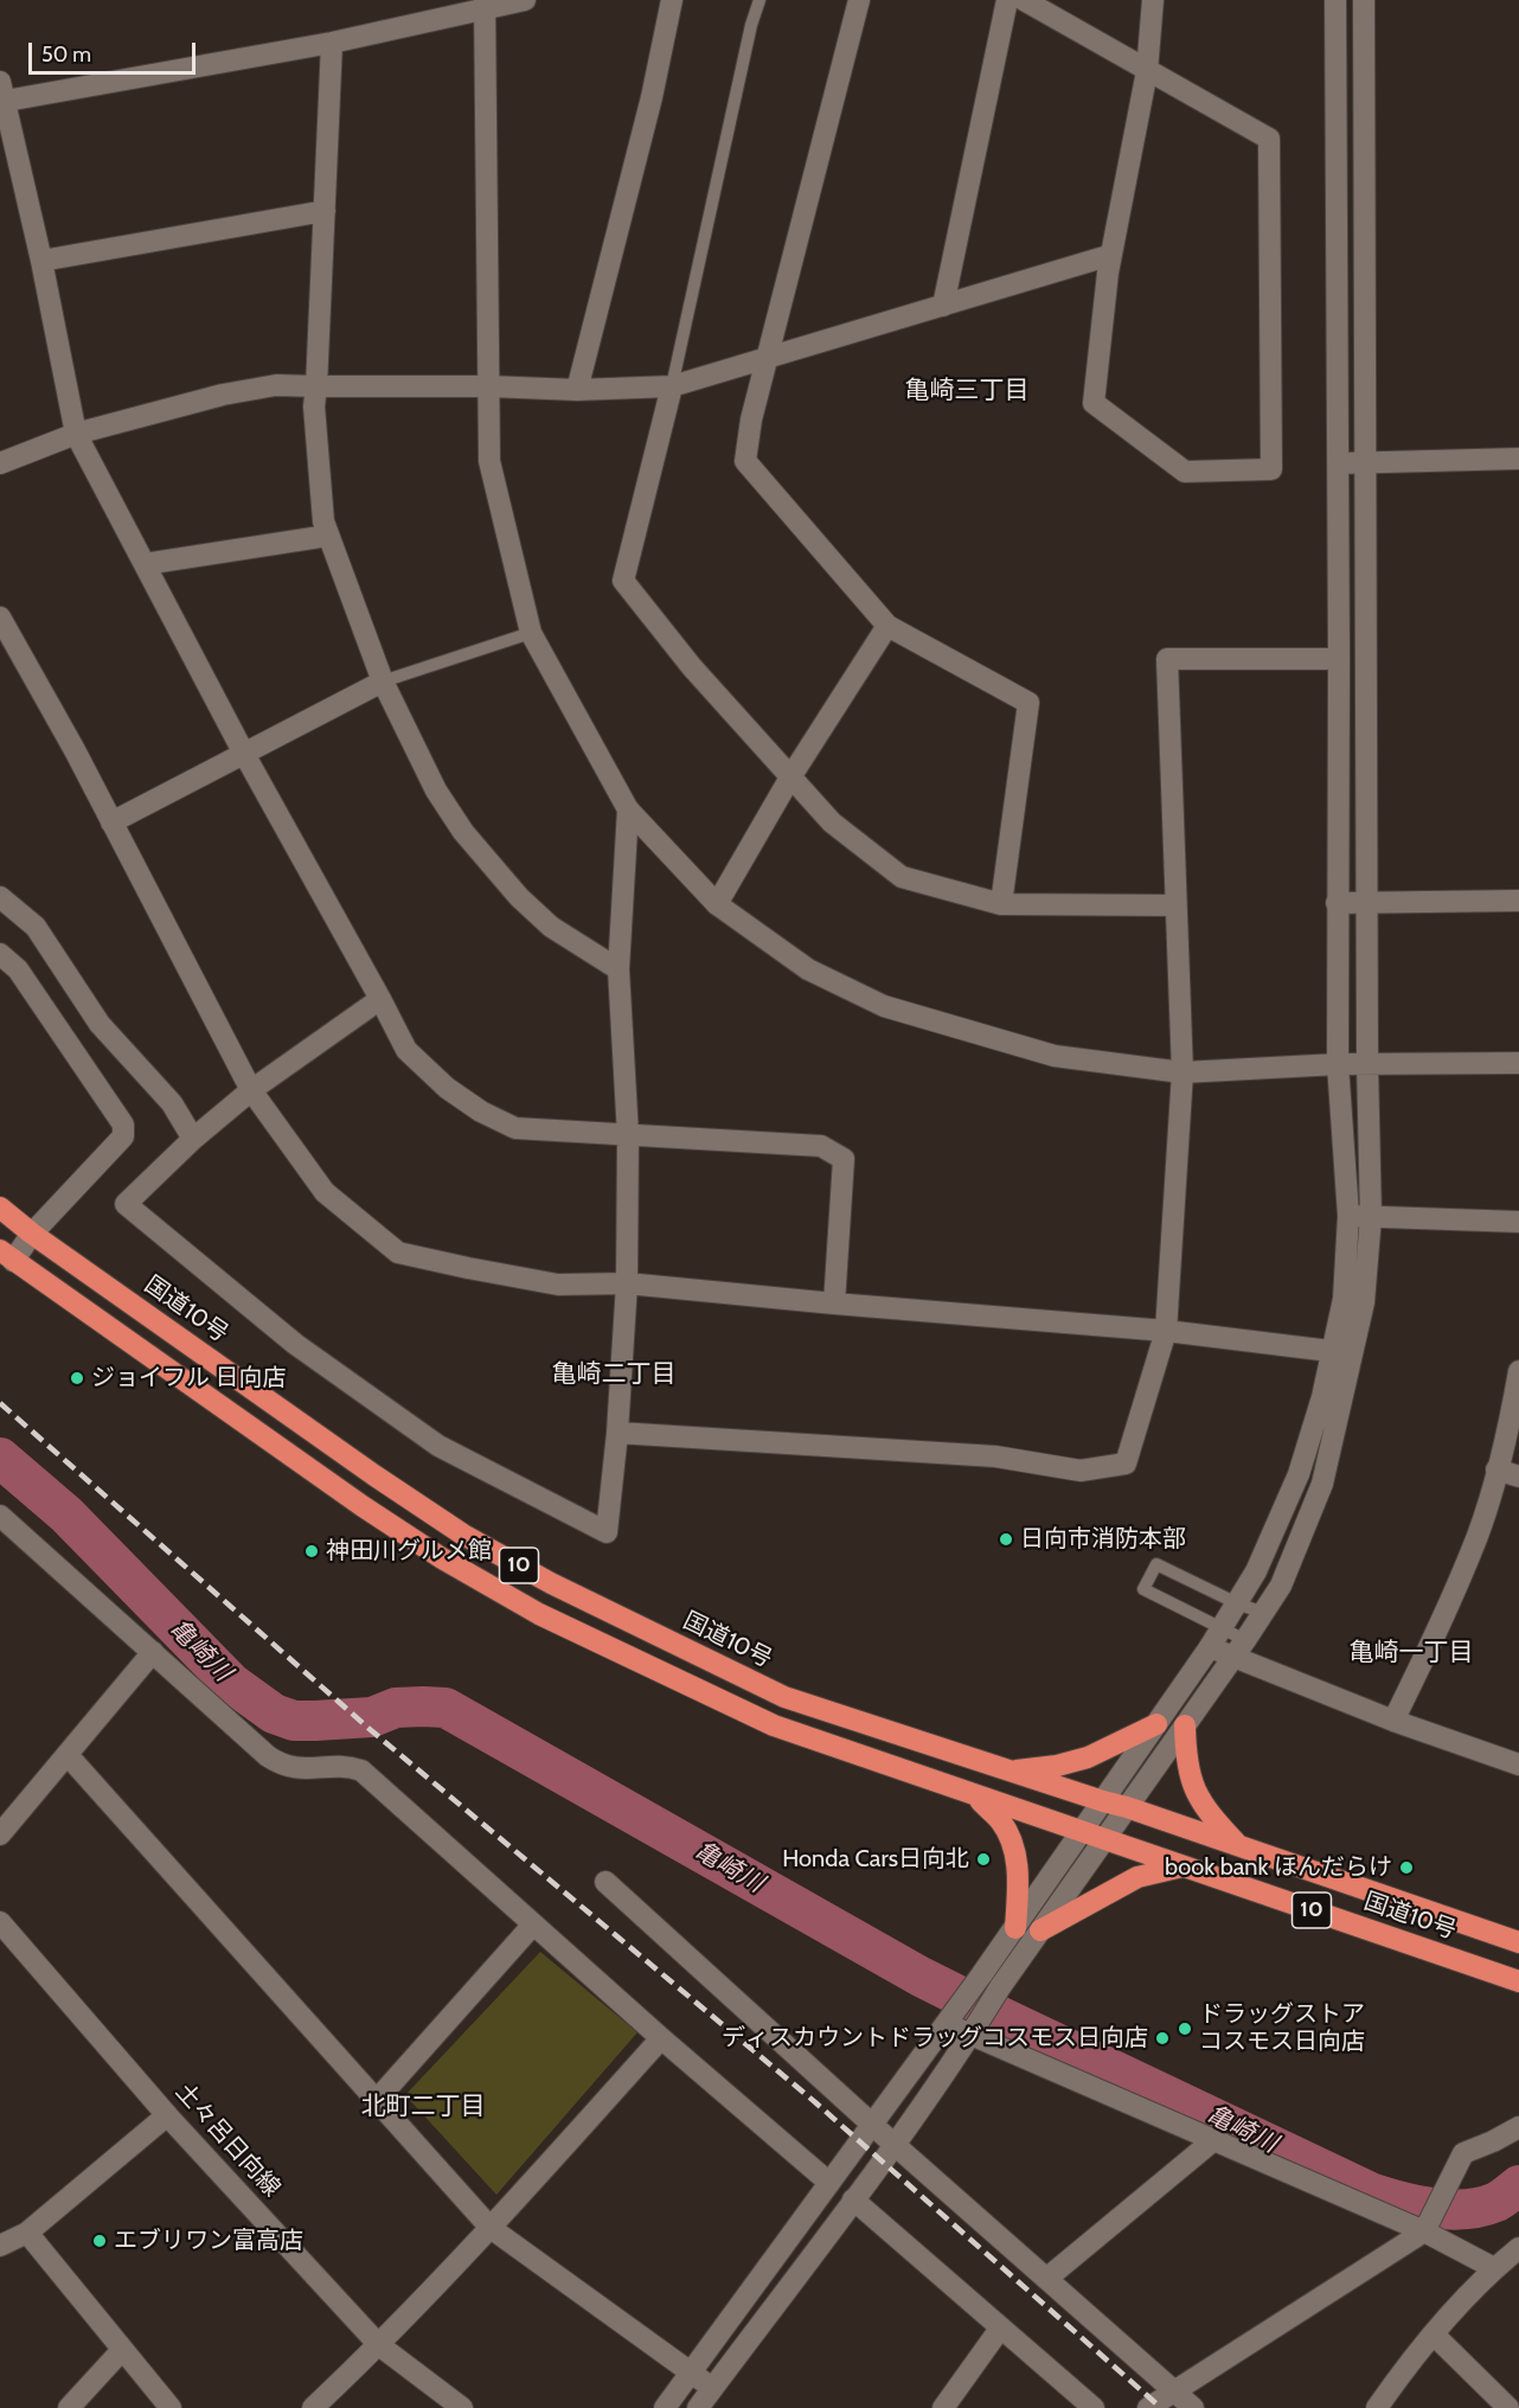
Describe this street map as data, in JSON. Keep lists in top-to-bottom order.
{
  "streets": {
    "highway": ["国道10号", "10"],
    "street": ["土々呂日向線"]
  },
  "districts": [
    "亀崎三丁目",
    "亀崎二丁目",
    "亀崎一丁目",
    "北町二丁目"
  ],
  "water": ["亀崎川"],
  "places": [
    "ジョイフル 日向店",
    "日向市消防本部",
    "神田川グルメ館",
    "Honda Cars日向北",
    "book bank ほんだらけ",
    "ドラッグストア コスモス日向店",
    "ディスカウントドラッグコスモス日向店",
    "エブリワン富高店"
  ],
  "scale_bar": "50 m"
}
